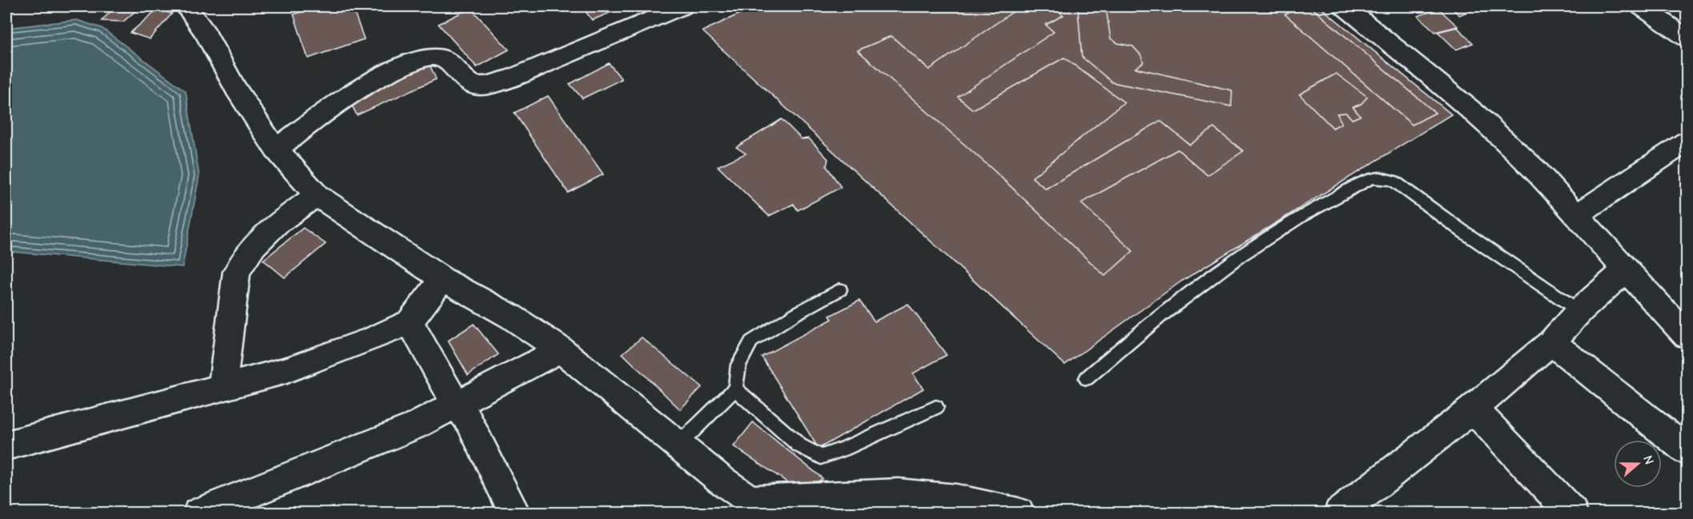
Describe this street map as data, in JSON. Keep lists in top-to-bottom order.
{
  "north": "right"
}
